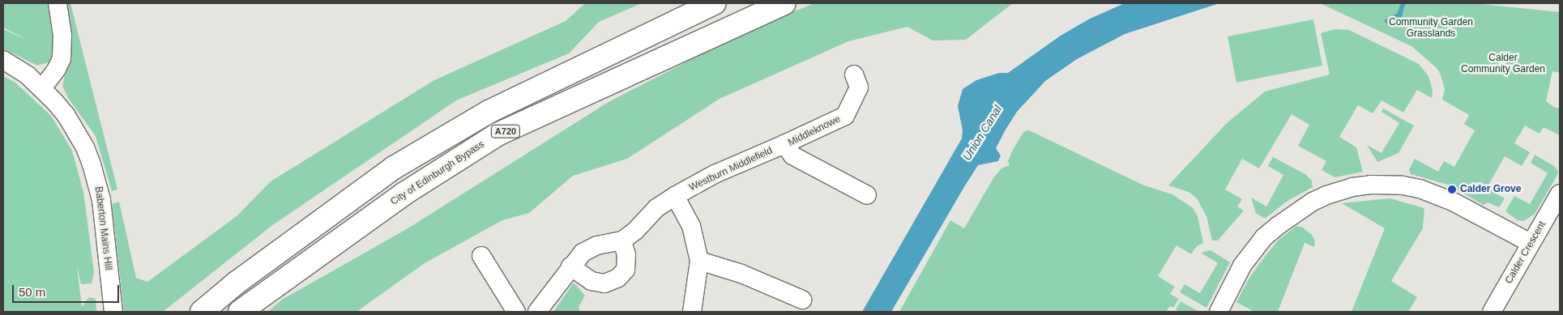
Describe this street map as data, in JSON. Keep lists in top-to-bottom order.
{
  "streets": {
    "highway": ["A720", "City of Edinburgh Bypass"],
    "street": [
      "Middleknowe",
      "Westburn Middlefield",
      "Baberton Mains Hill",
      "Calder Crescent"
    ]
  },
  "crossings": [
    ["Middleknowe", "Westburn Middlefield"]
  ],
  "water": ["Union Canal"],
  "parks": ["Community Garden Grasslands", "Calder Community Garden"],
  "places": ["Calder Grove"],
  "scale_bar": "50 m"
}
